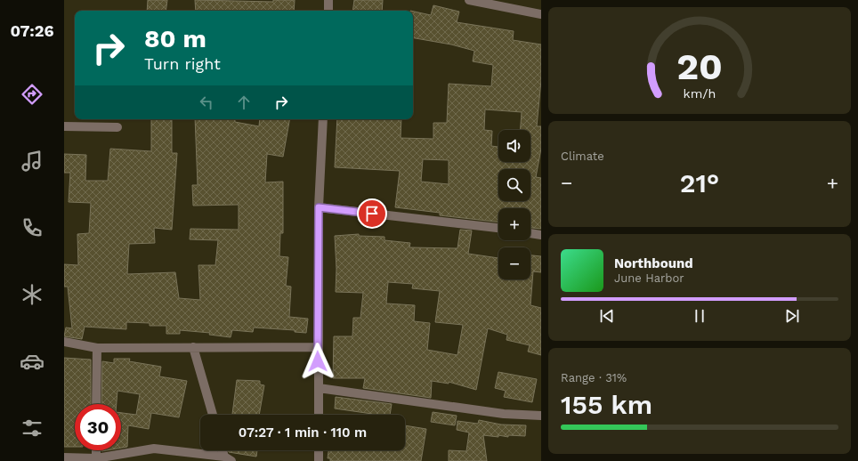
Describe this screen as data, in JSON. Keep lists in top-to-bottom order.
{
  "page": {
    "tabs": "07:26",
    "turn": ["80 m", "Turn right"],
    "tile": [
      "Climate",
      ["Range · 31%", "155 km"]
    ],
    "map_buttons": ["+", "−"],
    "heat": ["−", "21°", "+"],
    "song": ["Northbound", "June Harbor"],
    "limit": "30",
    "trip": "07:27 · 1 min · 110 m",
    "gauge": ["20", "km/h"]
  }
}
